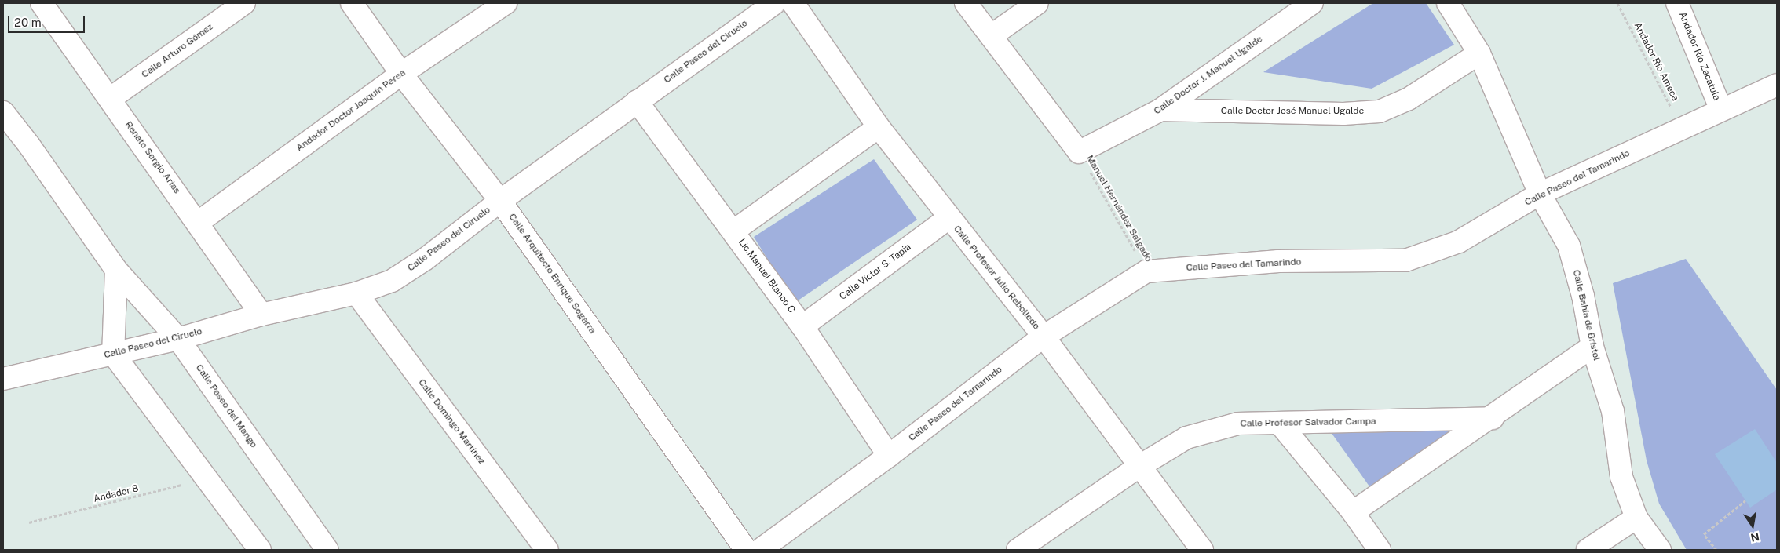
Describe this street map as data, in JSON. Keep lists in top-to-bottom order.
{
  "streets": {
    "street": [
      "Calle Arturo Gómez",
      "Calle Paseo del Ciruelo",
      "Andador Río Zacatula",
      "Calle Doctor J. Manuel Ugalde",
      "Andador Doctor Joaquín Perea",
      "Calle Doctor José Manuel Ugalde",
      "Renato Sergio Arias",
      "Calle Paseo del Tamarindo",
      "Calle Víctor S. Tapia",
      "Calle Arquitecto Enrique Segarra",
      "Lic.Manuel Blanco C",
      "Calle Profesor Julio Rebolledo",
      "Calle Bahía de Brístol",
      "Calle Paseo del Mango",
      "Calle Domingo Martínez",
      "Calle Profesor Salvador Campa"
    ],
    "path": ["Andador Río Ameca", "Manuel Hernández Salgado", "Andador 8"]
  },
  "crossings": [
    ["Calle Arturo Gómez", "Renato Sergio Arias"],
    ["Calle Paseo del Ciruelo", "Renato Sergio Arias"],
    ["Calle Paseo del Ciruelo", "Calle Arquitecto Enrique Segarra"],
    ["Calle Paseo del Ciruelo", "Lic.Manuel Blanco C"],
    ["Calle Paseo del Ciruelo", "Calle Paseo del Mango"],
    ["Calle Paseo del Ciruelo", "Calle Domingo Martínez"],
    ["Andador Río Zacatula", "Calle Paseo del Tamarindo"],
    ["Andador Río Ameca", "Calle Paseo del Tamarindo"],
    ["Calle Doctor J. Manuel Ugalde", "Calle Doctor José Manuel Ugalde"],
    ["Calle Doctor J. Manuel Ugalde", "Manuel Hernández Salgado"],
    ["Andador Doctor Joaquín Perea", "Renato Sergio Arias"],
    ["Andador Doctor Joaquín Perea", "Calle Arquitecto Enrique Segarra"],
    ["Calle Doctor José Manuel Ugalde", "Calle Bahía de Brístol"],
    ["Calle Paseo del Tamarindo", "Manuel Hernández Salgado"],
    ["Calle Paseo del Tamarindo", "Lic.Manuel Blanco C"],
    ["Calle Paseo del Tamarindo", "Calle Profesor Julio Rebolledo"],
    ["Calle Paseo del Tamarindo", "Calle Bahía de Brístol"],
    ["Calle Víctor S. Tapia", "Lic.Manuel Blanco C"],
    ["Calle Víctor S. Tapia", "Calle Profesor Julio Rebolledo"],
    ["Calle Profesor Julio Rebolledo", "Calle Profesor Salvador Campa"]
  ],
  "scale_bar": "20 m",
  "north": "bottom"
}
